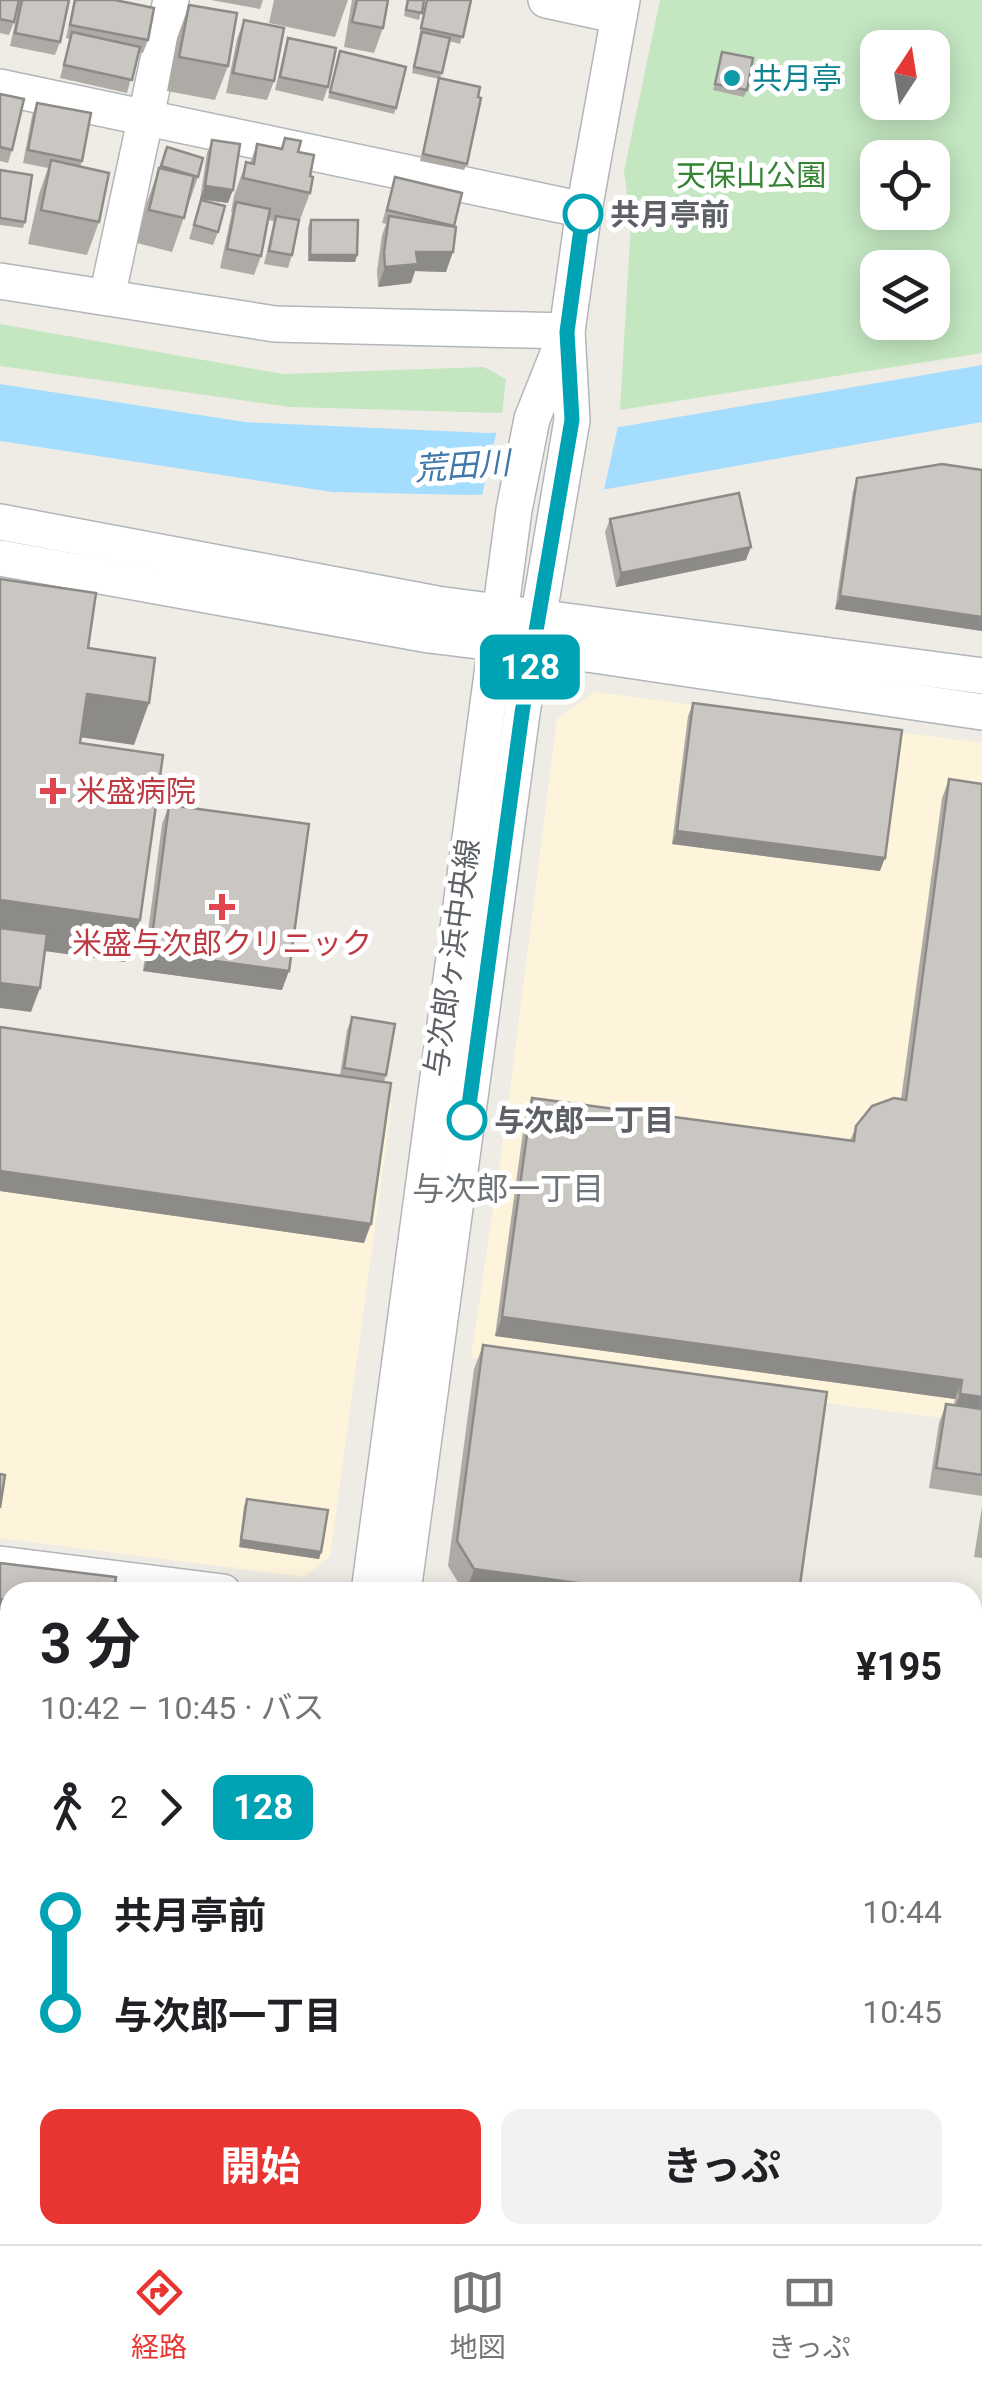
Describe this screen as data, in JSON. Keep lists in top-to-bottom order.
{
  "streets": {
    "street": ["与次郎ヶ浜中央線"]
  },
  "districts": ["与次郎一丁目"],
  "water": ["荒田川"],
  "parks": ["天保山公園"],
  "places": {
    "other": ["共月亭", "共月亭前", "与次郎一丁目"],
    "health": ["米盛病院", "米盛与次郎クリニック"]
  },
  "lines": ["bus line 128"],
  "north": "top",
  "page": {
    "on_map": "128",
    "heading": ["3 分", "10:42 – 10:45 · バス", "¥195"],
    "legs": ["2", "128"],
    "list": [
      {
        "name": "共月亭前",
        "value": "10:44"
      },
      {
        "name": "与次郎一丁目",
        "value": "10:45"
      }
    ],
    "buttons": ["開始", "きっぷ"],
    "tabs": ["経路", "地図", "きっぷ"]
  }
}
